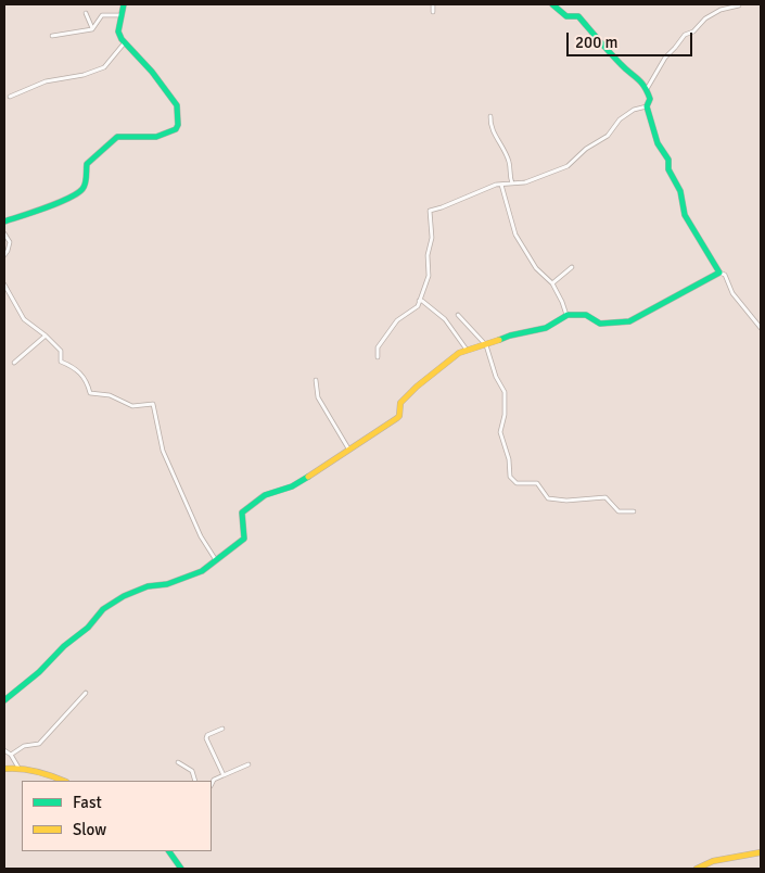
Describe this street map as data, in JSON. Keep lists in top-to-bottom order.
{
  "legend": ["Fast", "Slow"],
  "scale_bar": "200 m"
}
